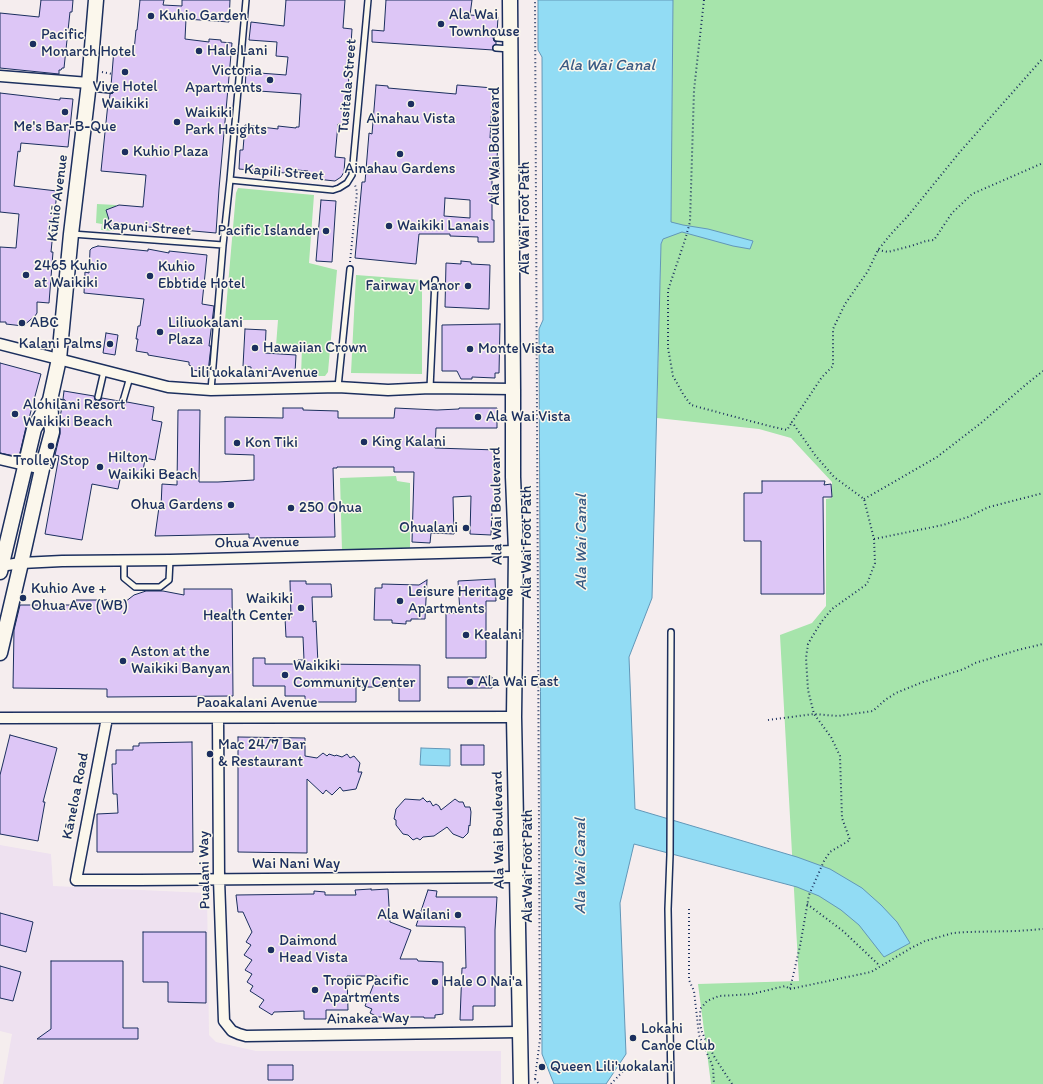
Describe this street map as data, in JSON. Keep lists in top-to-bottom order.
{
  "streets": {
    "main road": ["Ala Wai Boulevard", "Kūhiō Avenue"],
    "street": [
      "Liliʻuokalani Avenue",
      "Ohua Avenue",
      "Paoakalani Avenue",
      "Kāneloa Road",
      "Wai Nani Way",
      "Pualani Way",
      "Ainakea Way"
    ],
    "lane": ["Tusitala Street", "Kapili Street", "Kapuni Street"],
    "path": ["Ala Wai Foot Path"]
  },
  "crossings": [
    ["Tusitala Street", "Kapili Street"],
    ["Ala Wai Boulevard", "Liliʻuokalani Avenue"],
    ["Ala Wai Boulevard", "Ohua Avenue"],
    ["Ala Wai Boulevard", "Paoakalani Avenue"],
    ["Ala Wai Boulevard", "Wai Nani Way"],
    ["Ala Wai Boulevard", "Ainakea Way"],
    ["Kūhiō Avenue", "Kapuni Street"],
    ["Kūhiō Avenue", "Liliʻuokalani Avenue"],
    ["Kūhiō Avenue", "Ohua Avenue"],
    ["Paoakalani Avenue", "Kāneloa Road"],
    ["Paoakalani Avenue", "Pualani Way"],
    ["Kāneloa Road", "Wai Nani Way"],
    ["Wai Nani Way", "Pualani Way"],
    ["Pualani Way", "Ainakea Way"]
  ],
  "water": ["Ala Wai Canal"],
  "places": [
    "Kuhio Garden",
    "Ala Wai Townhouse",
    "Pacific Monarch Hotel",
    "Hale Lani",
    "Vive Hotel Waikiki",
    "Victoria Apartments",
    "Ainahau Vista",
    "Me's Bar-B-Que",
    "Waikiki Park Heights",
    "Kuhio Plaza",
    "Ainahau Gardens",
    "Waikiki Lanais",
    "Pacific Islander",
    "2465 Kuhio at Waikiki",
    "Kuhio Ebbtide Hotel",
    "Fairway Manor",
    "ABC",
    "Liliuokalani Plaza",
    "Kalani Palms",
    "Hawaiian Crown",
    "Monte Vista",
    "Alohilani Resort Waikiki Beach",
    "Ala Wai Vista",
    "King Kalani",
    "Kon Tiki",
    "Trolley Stop",
    "Hilton Waikiki Beach",
    "Ohua Gardens",
    "250 Ohua",
    "Ohualani",
    "Kuhio Ave + Ohua Ave (WB)",
    "Leisure Heritage Apartments",
    "Waikiki Health Center",
    "Kealani",
    "Aston at the Waikiki Banyan",
    "Waikiki Community Center",
    "Ala Wai East",
    "Mac 24/7 Bar & Restaurant",
    "Ala Wailani",
    "Daimond Head Vista",
    "Hale O Nai'a",
    "Tropic Pacific Apartments",
    "Lokahi Canoe Club",
    "Queen Lili'uokalani"
  ]
}
